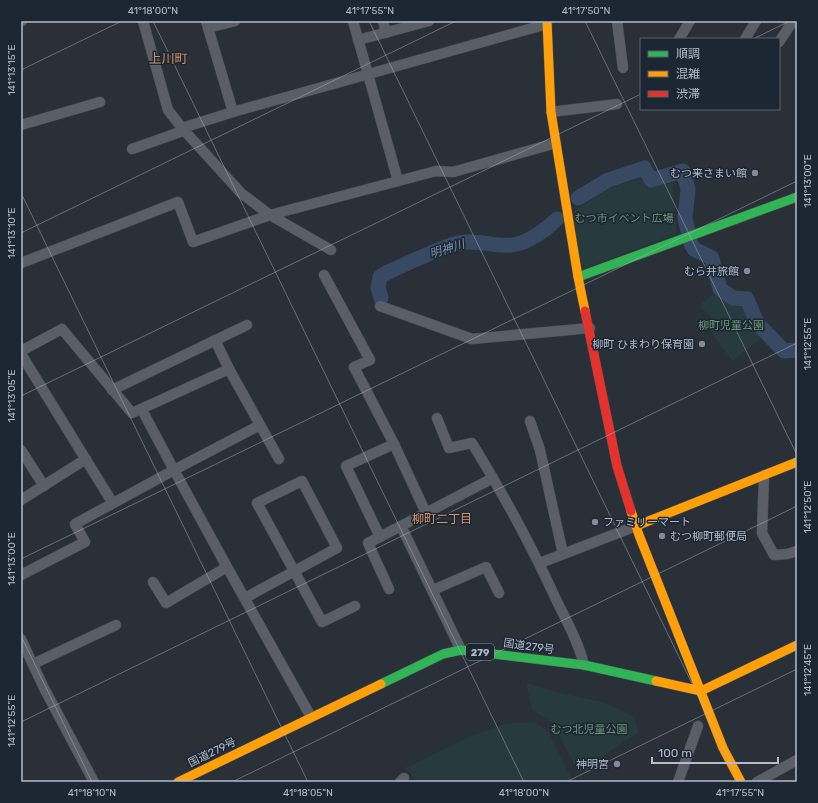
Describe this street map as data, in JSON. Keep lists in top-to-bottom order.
{
  "streets": {
    "main road": ["国道279号", "279"]
  },
  "districts": ["上川町", "柳町二丁目"],
  "water": ["明神川"],
  "parks": ["むつ市イベント広場", "柳町児童公園", "むつ北児童公園"],
  "places": [
    "むつ来さまい館",
    "むら井旅館",
    "柳町 ひまわり保育園",
    "ファミリーマート",
    "むつ柳町郵便局",
    "神明宮"
  ],
  "legend": ["順調", "混雑", "渋滞"],
  "scale_bar": "100 m",
  "coordinates": [
    "41°18'00\"N",
    "41°17'55\"N",
    "41°17'50\"N",
    "141°13'15\"E",
    "141°13'00\"E",
    "141°13'10\"E",
    "141°12'55\"E",
    "141°13'05\"E",
    "141°12'50\"E",
    "141°12'45\"E",
    "41°18'10\"N",
    "41°18'05\"N"
  ]
}
